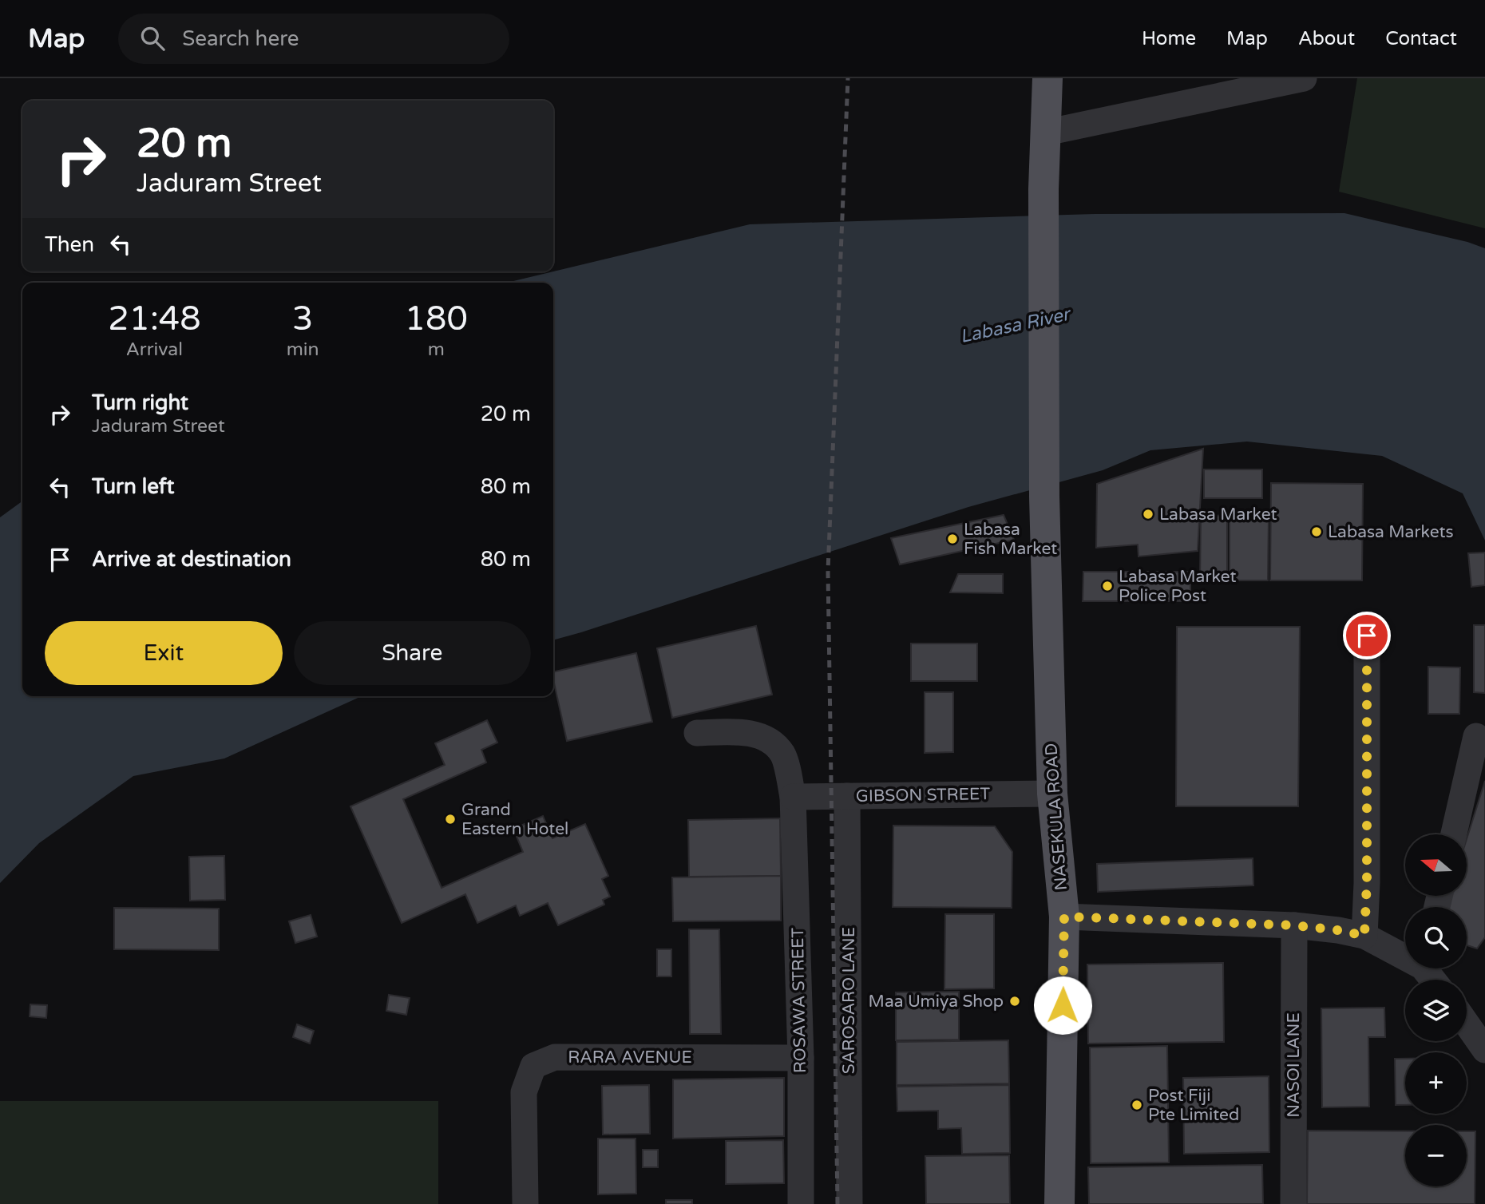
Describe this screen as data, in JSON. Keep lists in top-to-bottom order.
{
  "streets": {
    "main road": ["NASEKULA ROAD"],
    "street": [
      "GIBSON STREET",
      "ROSAWA STREET",
      "SAROSARO LANE",
      "RARA AVENUE",
      "NASOI LANE"
    ]
  },
  "crossings": [
    ["GIBSON STREET", "NASEKULA ROAD"],
    ["GIBSON STREET", "ROSAWA STREET"],
    ["GIBSON STREET", "SAROSARO LANE"],
    ["ROSAWA STREET", "RARA AVENUE"]
  ],
  "water": ["Labasa River"],
  "places": [
    "Labasa Market",
    "Labasa Markets",
    "Labasa Fish Market",
    "Labasa Market Police Post",
    "Grand Eastern Hotel",
    "Maa Umiya Shop",
    "Post Fiji Pte Limited"
  ],
  "north": "left",
  "page": {
    "header": "Map",
    "search": "Search here",
    "nav": [
      "Home",
      "Map",
      "About",
      "Contact"
    ],
    "turn": ["20 m", "Jaduram Street"],
    "then": "Then",
    "eta": [
      "21:48",
      "Arrival",
      "3",
      "min",
      "180",
      "m"
    ],
    "list": [
      {
        "name": "Turn right",
        "note": "Jaduram Street",
        "value": "20 m"
      },
      {
        "name": "Turn left",
        "value": "80 m"
      },
      {
        "name": "Arrive at destination",
        "value": "80 m"
      }
    ],
    "buttons": ["Exit", "Share"],
    "map_buttons": ["+", "−"]
  }
}
